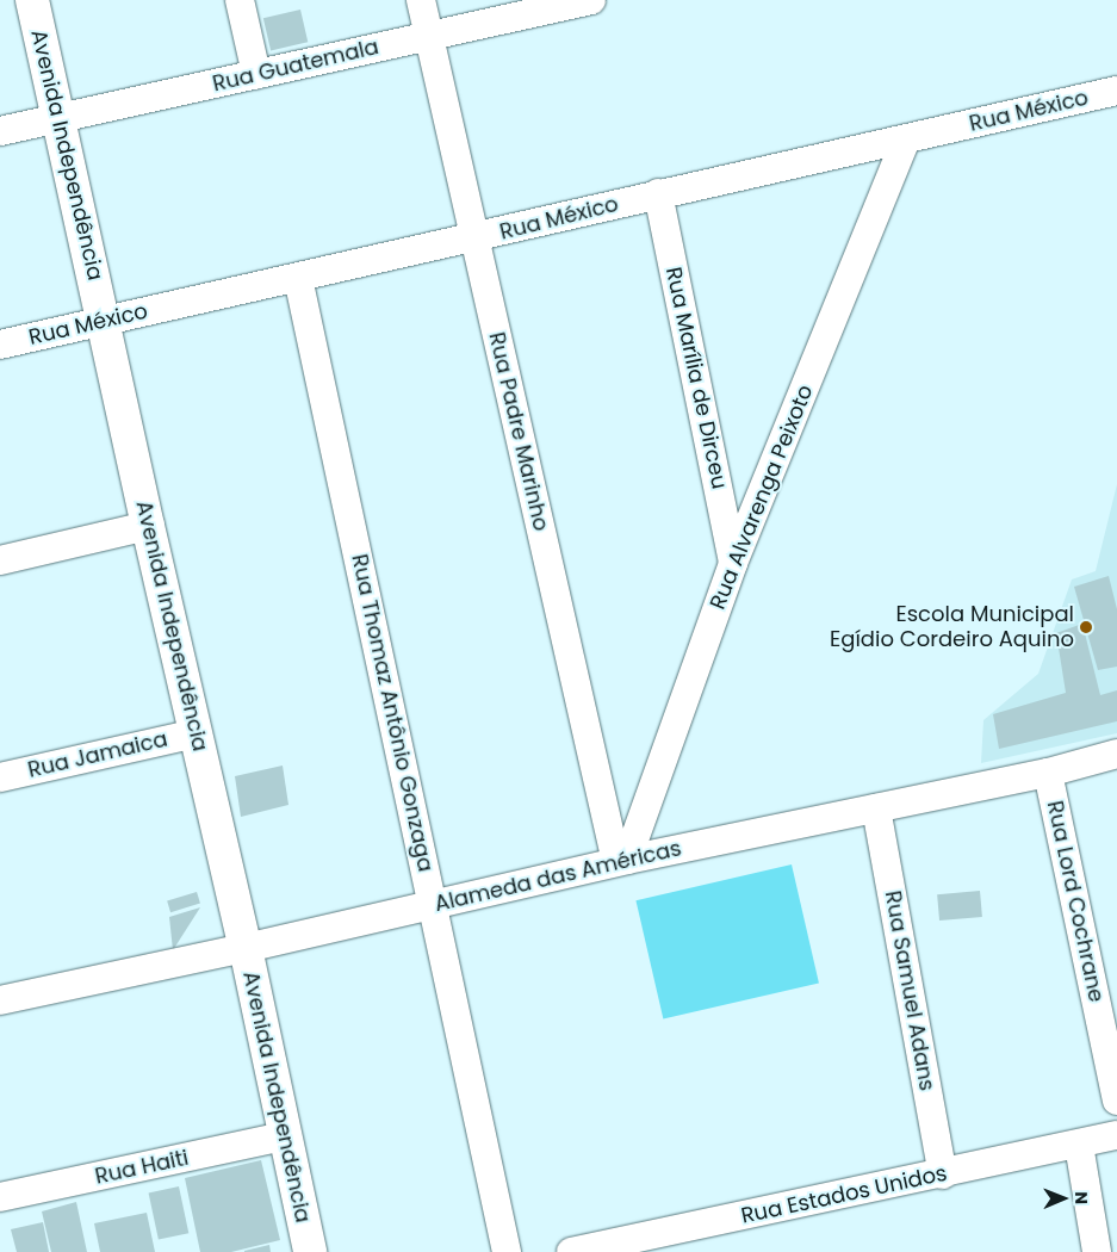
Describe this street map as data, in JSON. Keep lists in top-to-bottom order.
{
  "streets": {
    "street": [
      "Rua Guatemala",
      "Rua México",
      "Avenida Independência",
      "Rua Marília de Dirceu",
      "Rua Padre Marinho",
      "Rua Alvarenga Peixoto",
      "Rua Thomaz Antônio Gonzaga",
      "Rua Jamaica",
      "Alameda das Américas",
      "Rua Lord Cochrane",
      "Rua Samuel Adans",
      "Rua Haiti",
      "Rua Estados Unidos"
    ]
  },
  "crossings": [
    ["Rua Guatemala", "Avenida Independência"],
    ["Rua Guatemala", "Rua Padre Marinho"],
    ["Rua México", "Avenida Independência"],
    ["Rua México", "Rua Marília de Dirceu"],
    ["Rua México", "Rua Padre Marinho"],
    ["Rua México", "Rua Alvarenga Peixoto"],
    ["Rua México", "Rua Thomaz Antônio Gonzaga"],
    ["Avenida Independência", "Rua Jamaica"],
    ["Avenida Independência", "Alameda das Américas"],
    ["Avenida Independência", "Rua Haiti"],
    ["Rua Marília de Dirceu", "Rua Alvarenga Peixoto"],
    ["Rua Padre Marinho", "Rua Alvarenga Peixoto"],
    ["Rua Padre Marinho", "Alameda das Américas"],
    ["Rua Alvarenga Peixoto", "Alameda das Américas"],
    ["Rua Thomaz Antônio Gonzaga", "Alameda das Américas"],
    ["Alameda das Américas", "Rua Lord Cochrane"],
    ["Alameda das Américas", "Rua Samuel Adans"],
    ["Rua Samuel Adans", "Rua Estados Unidos"]
  ],
  "places": ["Escola Municipal Egídio Cordeiro Aquino"],
  "north": "right"
}
